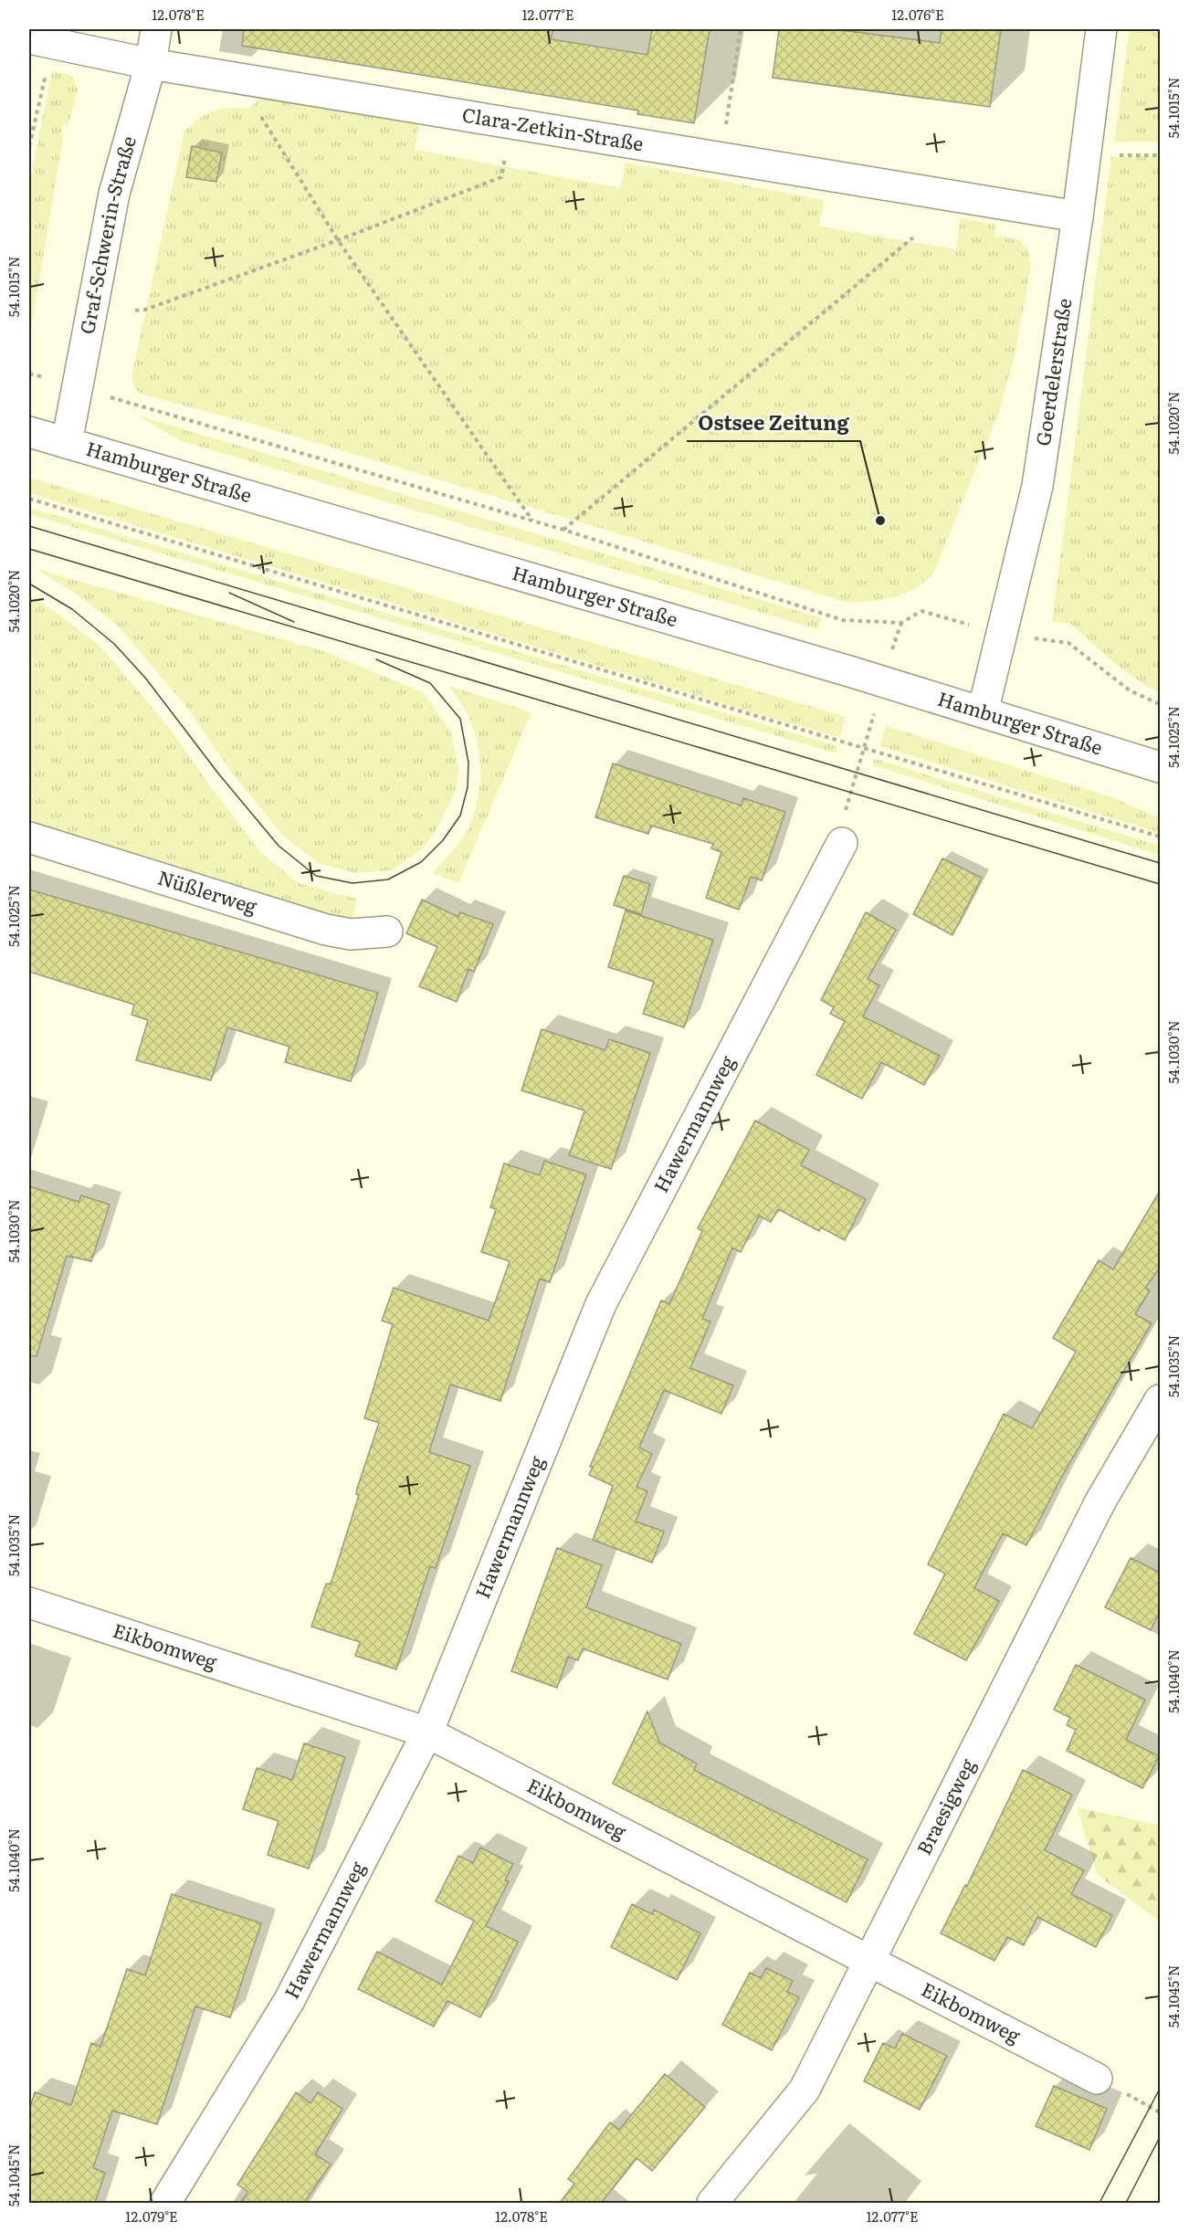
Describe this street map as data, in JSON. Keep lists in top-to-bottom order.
{
  "streets": {
    "street": [
      "Clara-Zetkin-Straße",
      "Graf-Schwerin-Straße",
      "Goerdelerstraße",
      "Hamburger Straße",
      "Nüßlerweg",
      "Hawermannweg",
      "Eikbomweg",
      "Braesigweg"
    ]
  },
  "crossings": [
    ["Clara-Zetkin-Straße", "Graf-Schwerin-Straße"],
    ["Clara-Zetkin-Straße", "Goerdelerstraße"],
    ["Graf-Schwerin-Straße", "Hamburger Straße"],
    ["Goerdelerstraße", "Hamburger Straße"],
    ["Hawermannweg", "Eikbomweg"],
    ["Eikbomweg", "Braesigweg"]
  ],
  "places": ["Ostsee Zeitung"],
  "coordinates": [
    "12.078°E",
    "12.077°E",
    "12.076°E",
    "54.1015°N",
    "54.1020°N",
    "54.1025°N",
    "54.1030°N",
    "54.1035°N",
    "54.1040°N",
    "54.1045°N",
    "12.079°E"
  ]
}
